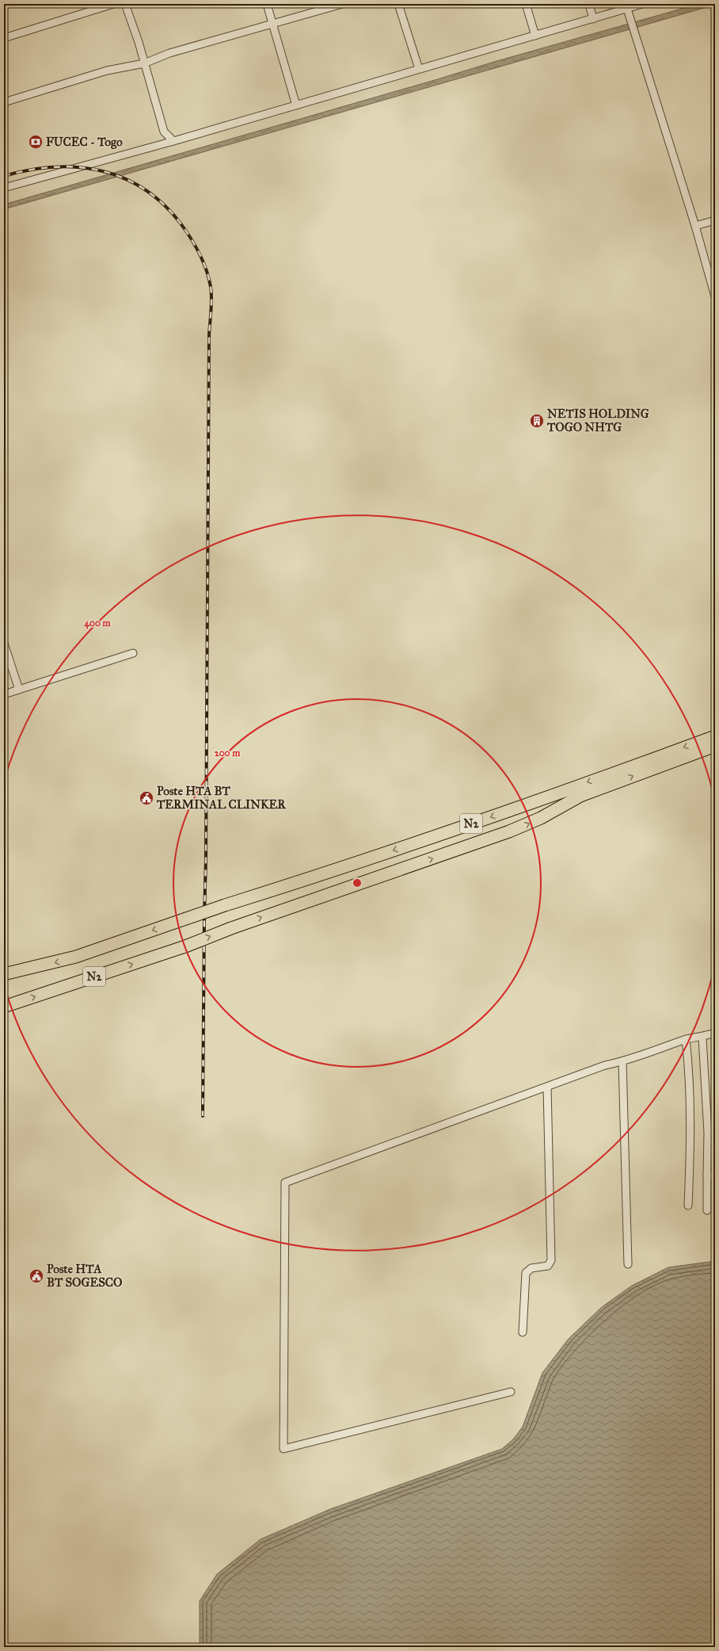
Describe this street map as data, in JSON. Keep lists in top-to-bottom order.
{
  "streets": {
    "highway": ["N2"]
  },
  "places": {
    "bank": ["FUCEC - Togo"],
    "building": ["NETIS HOLDING TOGO NHTG"],
    "public building": ["Poste HTA BT TERMINAL CLINKER", "Poste HTA BT SOGESCO"]
  },
  "rings": ["400 m", "200 m"]
}
